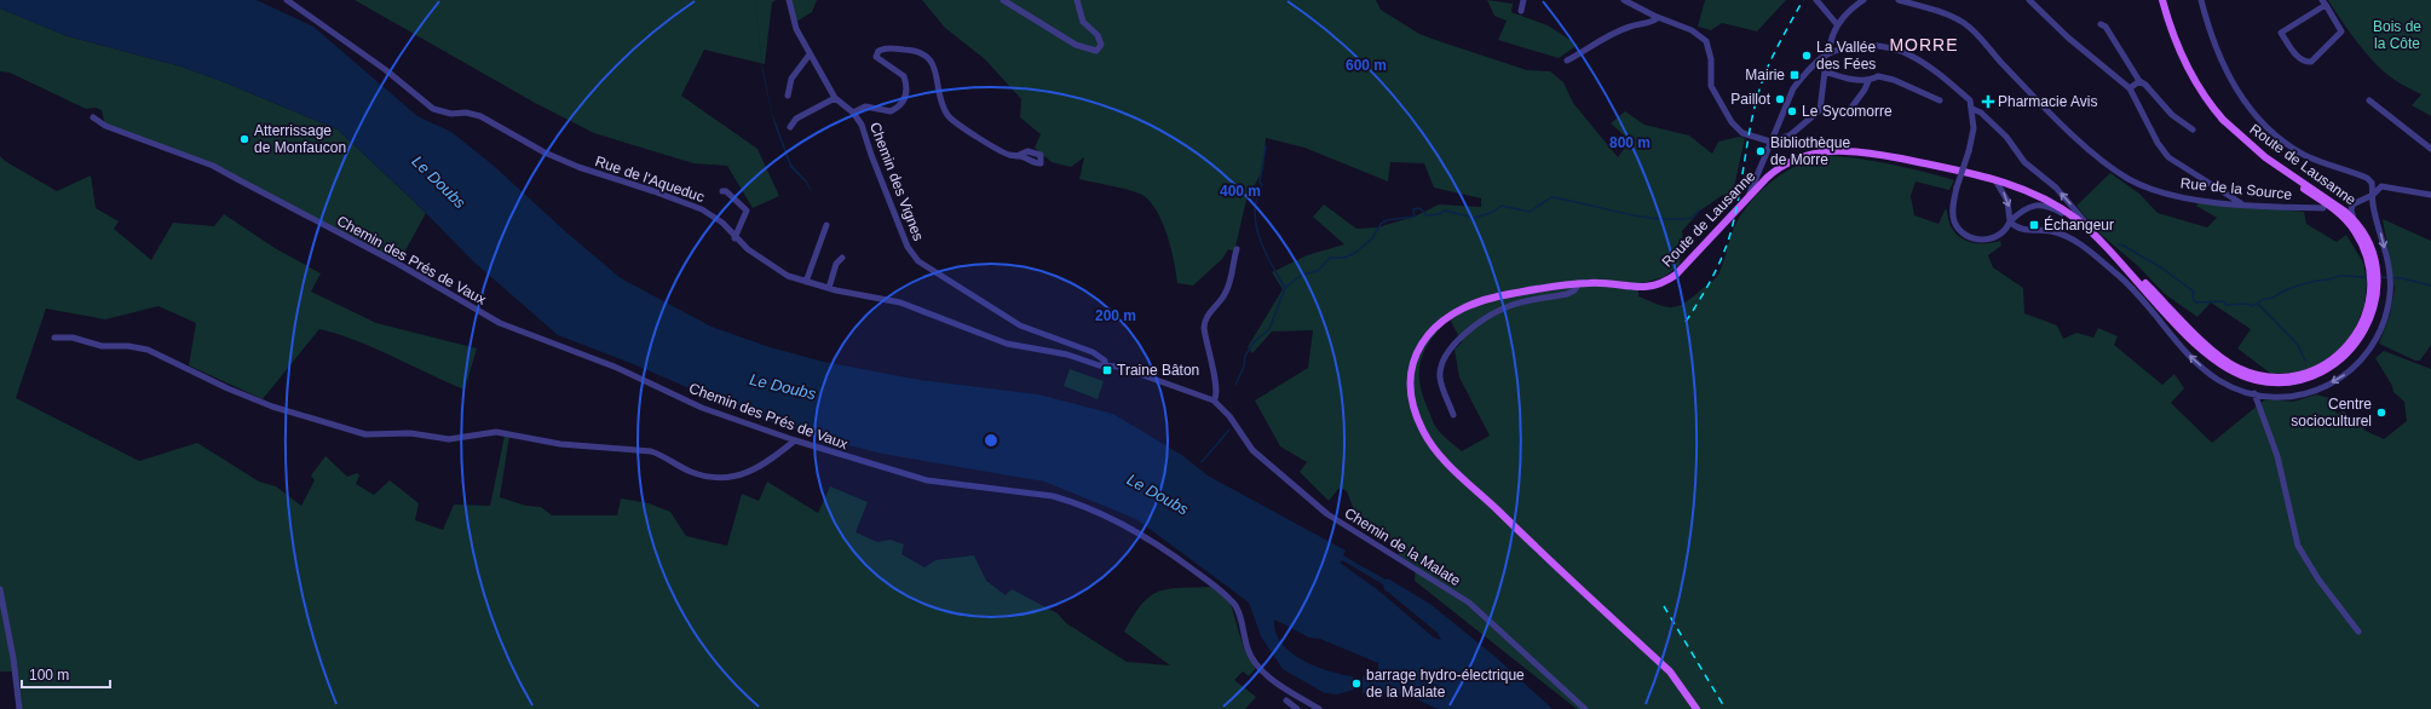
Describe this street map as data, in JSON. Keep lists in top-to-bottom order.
{
  "streets": {
    "main road": ["Route de Lausanne"],
    "street": [
      "Rue de l'Aqueduc",
      "Chemin des Vignes",
      "Rue de la Source",
      "Chemin des Prés de Vaux",
      "Chemin de la Malate"
    ]
  },
  "crossings": [
    ["Rue de l'Aqueduc", "Chemin des Vignes"],
    ["Rue de l'Aqueduc", "Chemin de la Malate"]
  ],
  "districts": ["MORRE"],
  "water": ["Le Doubs"],
  "parks": ["Bois de la Côte"],
  "places": {
    "other": [
      "La Vallée des Fées",
      "Paillot",
      "Le Sycomorre",
      "Atterrissage de Monfaucon",
      "Bibliothèque de Morre",
      "Centre socioculturel",
      "barrage hydro-électrique de la Malate"
    ],
    "transit": ["Mairie", "Échangeur", "Traine Bâton"],
    "health": ["Pharmacie Avis"]
  },
  "scale_bar": "100 m",
  "rings": [
    "600 m",
    "800 m",
    "400 m",
    "200 m"
  ]
}
